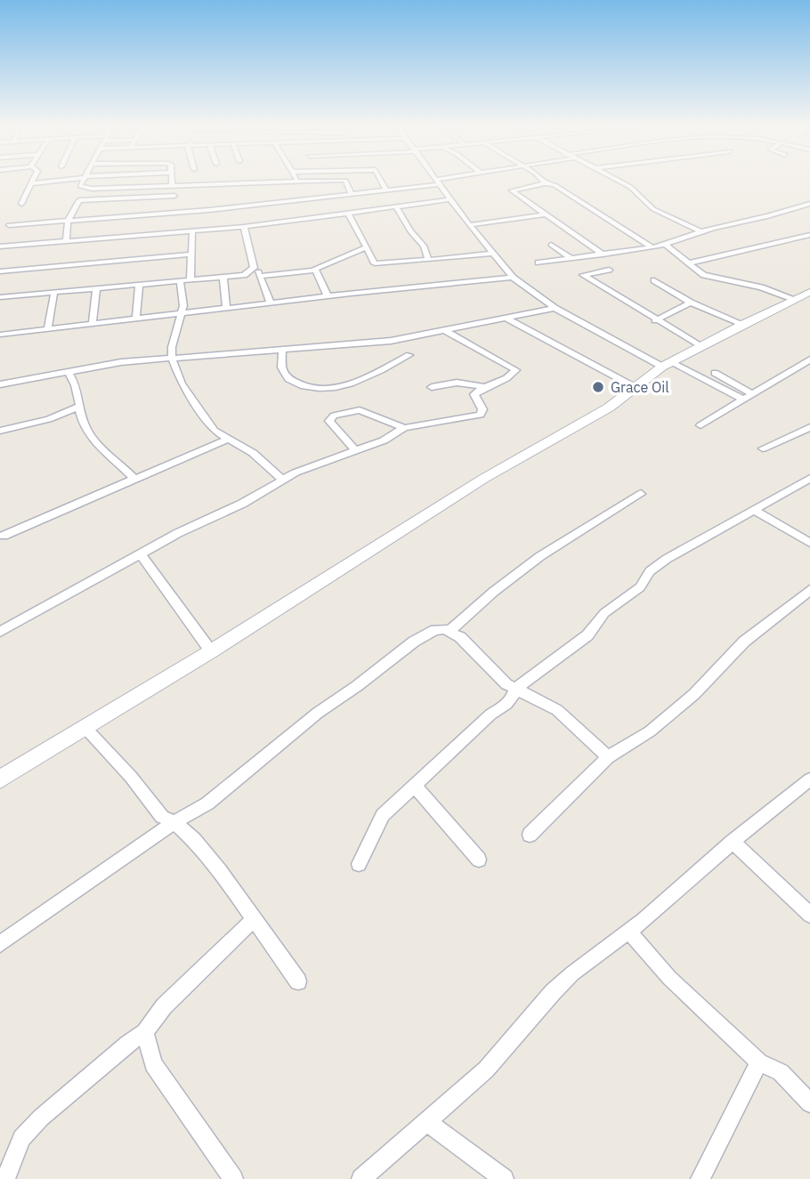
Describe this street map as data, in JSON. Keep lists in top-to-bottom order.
{
  "places": ["Grace Oil"]
}
